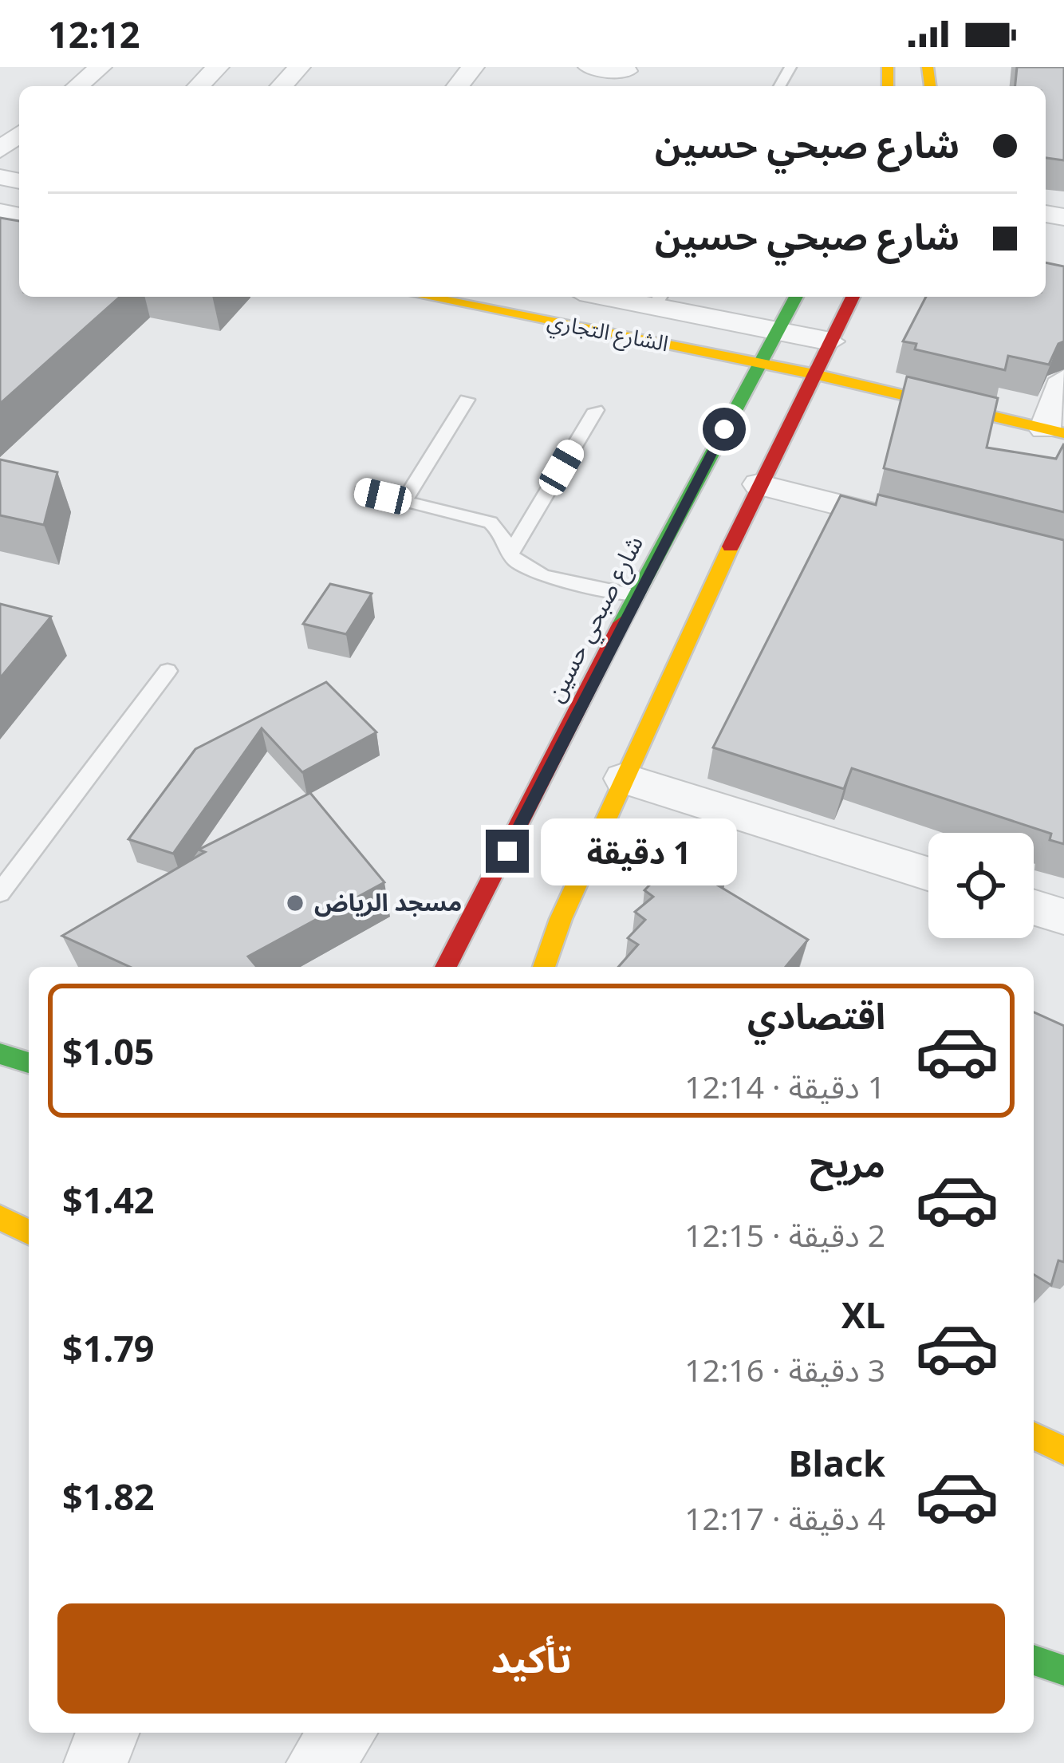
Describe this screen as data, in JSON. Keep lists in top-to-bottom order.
{
  "streets": {
    "street": ["الشارع التجاري", "شارع صبحي حسين"]
  },
  "crossings": [
    ["الشارع التجاري", "شارع صبحي حسين"]
  ],
  "places": ["مسجد الرياض"],
  "page": {
    "status": "12:12",
    "banner": ["شارع صبحي حسين", "شارع صبحي حسين"],
    "bubble": "1 دقيقة",
    "list": [
      {
        "name": "اقتصادي",
        "note": "1 دقيقة · 12:14",
        "value": "$1.05"
      },
      {
        "name": "مريح",
        "note": "2 دقيقة · 12:15",
        "value": "$1.42"
      },
      {
        "name": "XL",
        "note": "3 دقيقة · 12:16",
        "value": "$1.79"
      },
      {
        "name": "Black",
        "note": "4 دقيقة · 12:17",
        "value": "$1.82"
      }
    ],
    "buttons": "تأكيد"
  }
}
